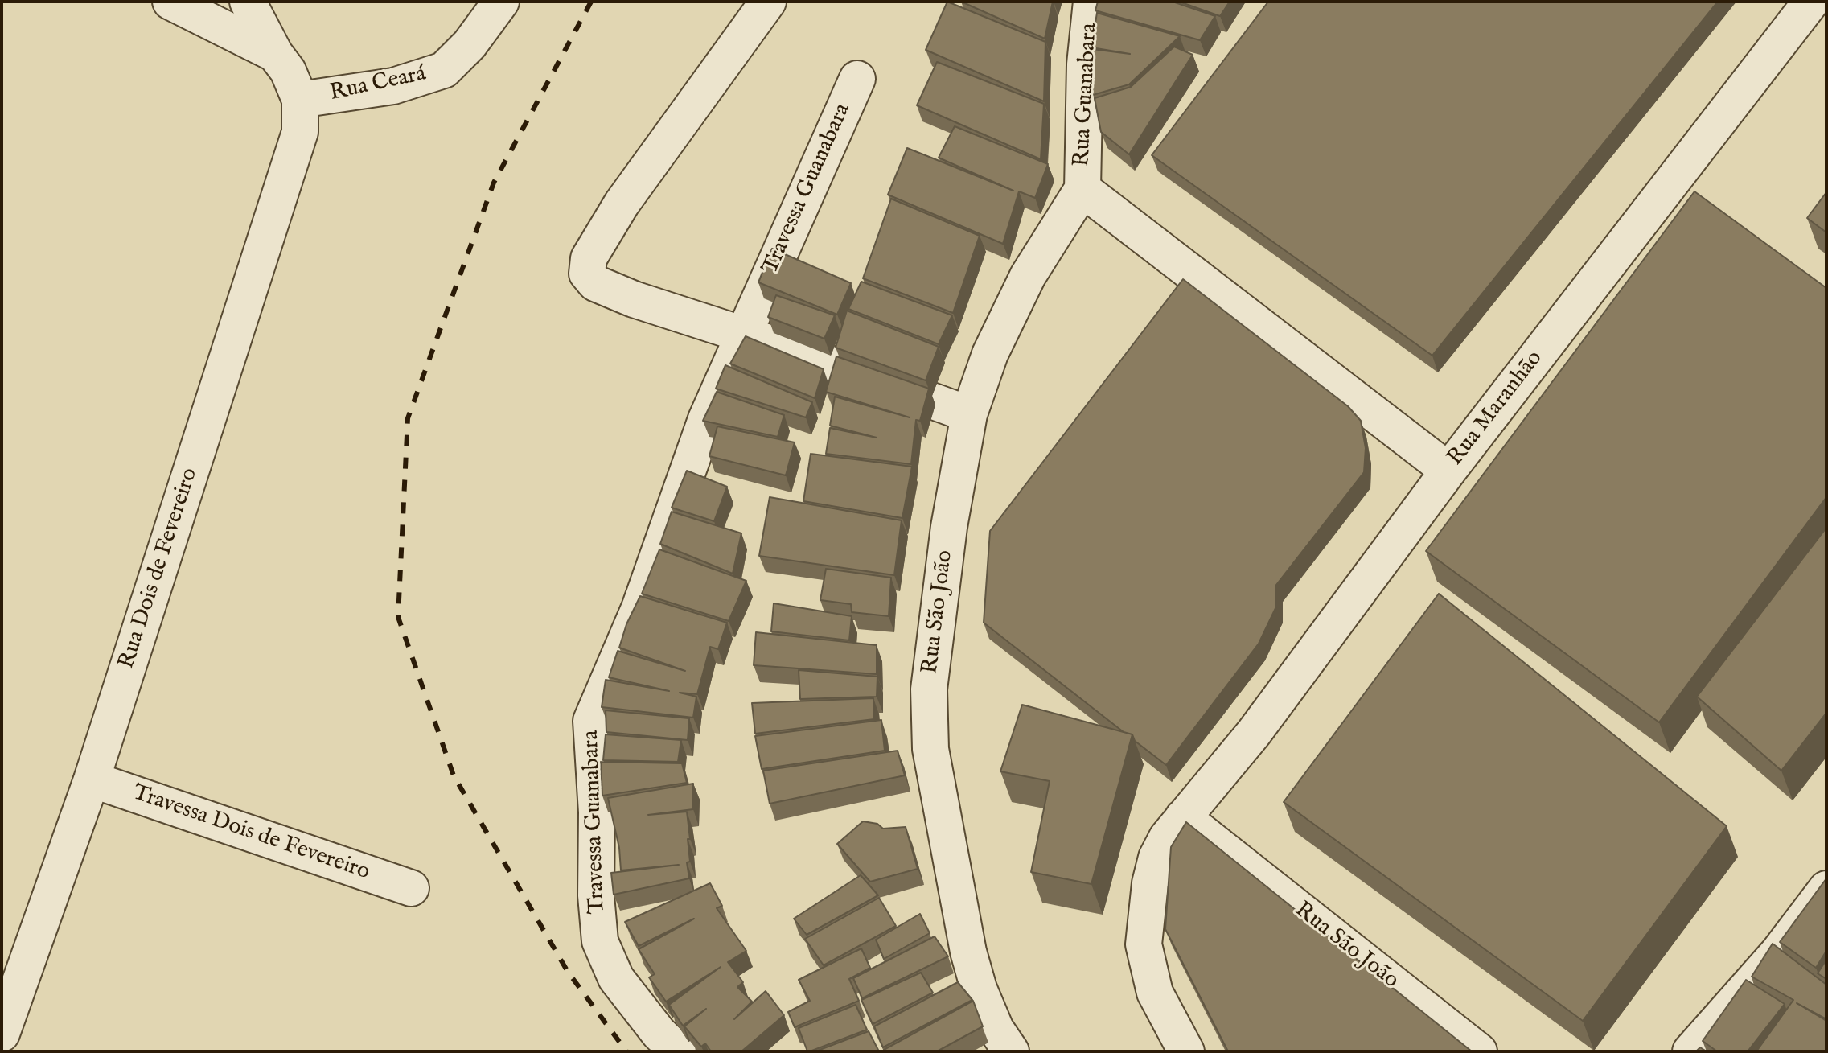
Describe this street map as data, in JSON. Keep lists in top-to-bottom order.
{
  "streets": {
    "street": [
      "Rua Ceará",
      "Rua Guanabara",
      "Travessa Guanabara",
      "Rua Maranhão",
      "Rua Dois de Fevereiro",
      "Rua São João",
      "Travessa Dois de Fevereiro"
    ]
  },
  "crossings": [
    ["Rua Ceará", "Rua Dois de Fevereiro"],
    ["Rua Guanabara", "Rua São João"],
    ["Rua Maranhão", "Rua São João"],
    ["Rua Dois de Fevereiro", "Travessa Dois de Fevereiro"]
  ]
}
